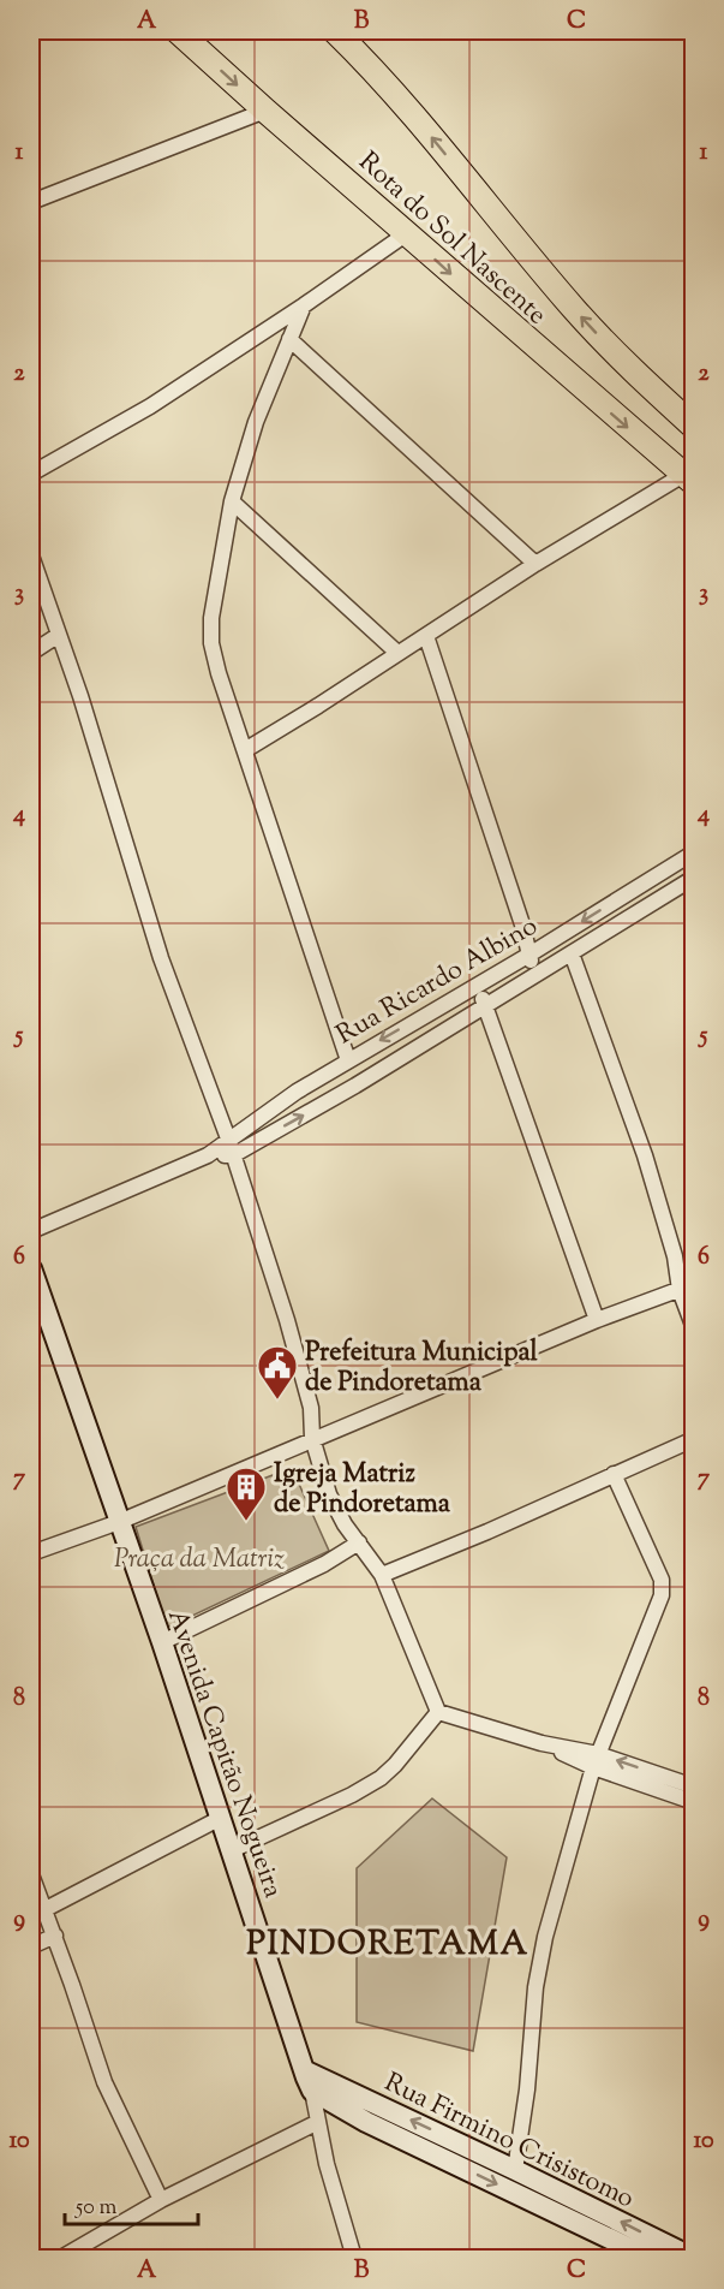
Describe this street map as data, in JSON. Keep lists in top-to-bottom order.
{
  "streets": {
    "highway": ["Rota do Sol Nascente"],
    "main road": ["Avenida Capitão Nogueira", "Rua Firmino Crisistomo"],
    "street": ["Rua Ricardo Albino"]
  },
  "crossings": [
    ["Avenida Capitão Nogueira", "Rua Firmino Crisistomo"]
  ],
  "districts": ["PINDORETAMA"],
  "parks": ["Praça da Matriz"],
  "places": {
    "public building": ["Prefeitura Municipal de Pindoretama"],
    "building": ["Igreja Matriz de Pindoretama"]
  },
  "scale_bar": "50 m",
  "grid": {
    "columns": ["A", "B", "C"],
    "rows": [
      "1",
      "2",
      "3",
      "4",
      "5",
      "6",
      "7",
      "8",
      "9",
      "10"
    ]
  }
}
